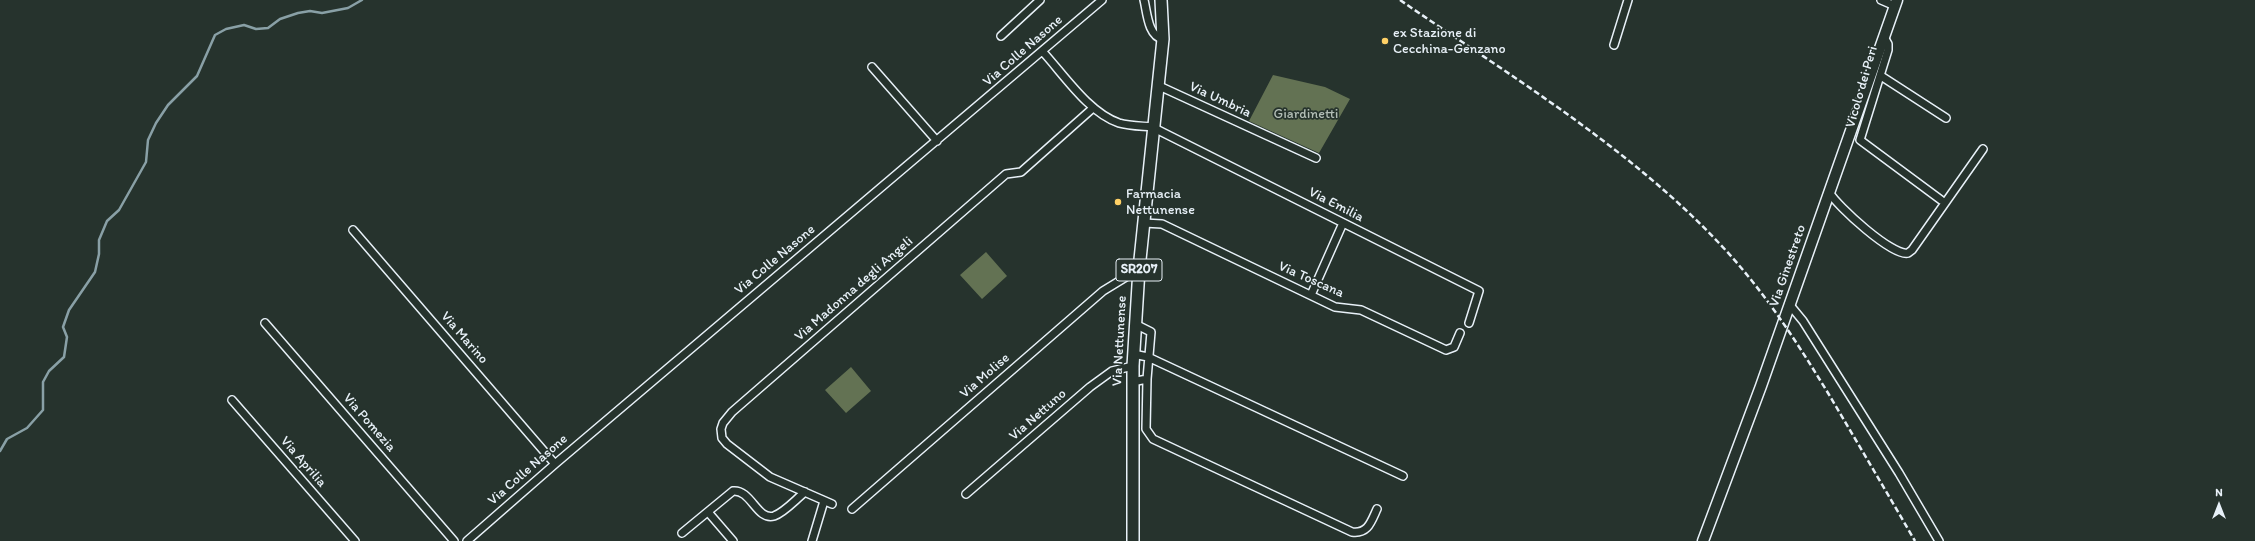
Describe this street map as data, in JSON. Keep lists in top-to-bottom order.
{
  "streets": {
    "main road": ["SR207", "Via Nettunense"],
    "street": [
      "Via Colle Nasone",
      "Vicolo dei Peri",
      "Via Umbria",
      "Via Emilia",
      "Via Ginestreto",
      "Via Toscana",
      "Via Madonna degli Angeli",
      "Via Marino",
      "Via Molise",
      "Via Nettuno",
      "Via Pomezia",
      "Via Aprilia"
    ]
  },
  "crossings": [
    ["Via Colle Nasone", "Via Marino"],
    ["Vicolo dei Peri", "Via Ginestreto"],
    ["Via Umbria", "Via Nettunense"],
    ["Via Emilia", "Via Nettunense"],
    ["Via Toscana", "Via Nettunense"],
    ["Via Nettunense", "Via Molise"],
    ["Via Nettunense", "Via Nettuno"]
  ],
  "parks": ["Giardinetti"],
  "places": ["ex Stazione di Cecchina-Genzano", "Farmacia Nettunense"],
  "north": "top"
}
